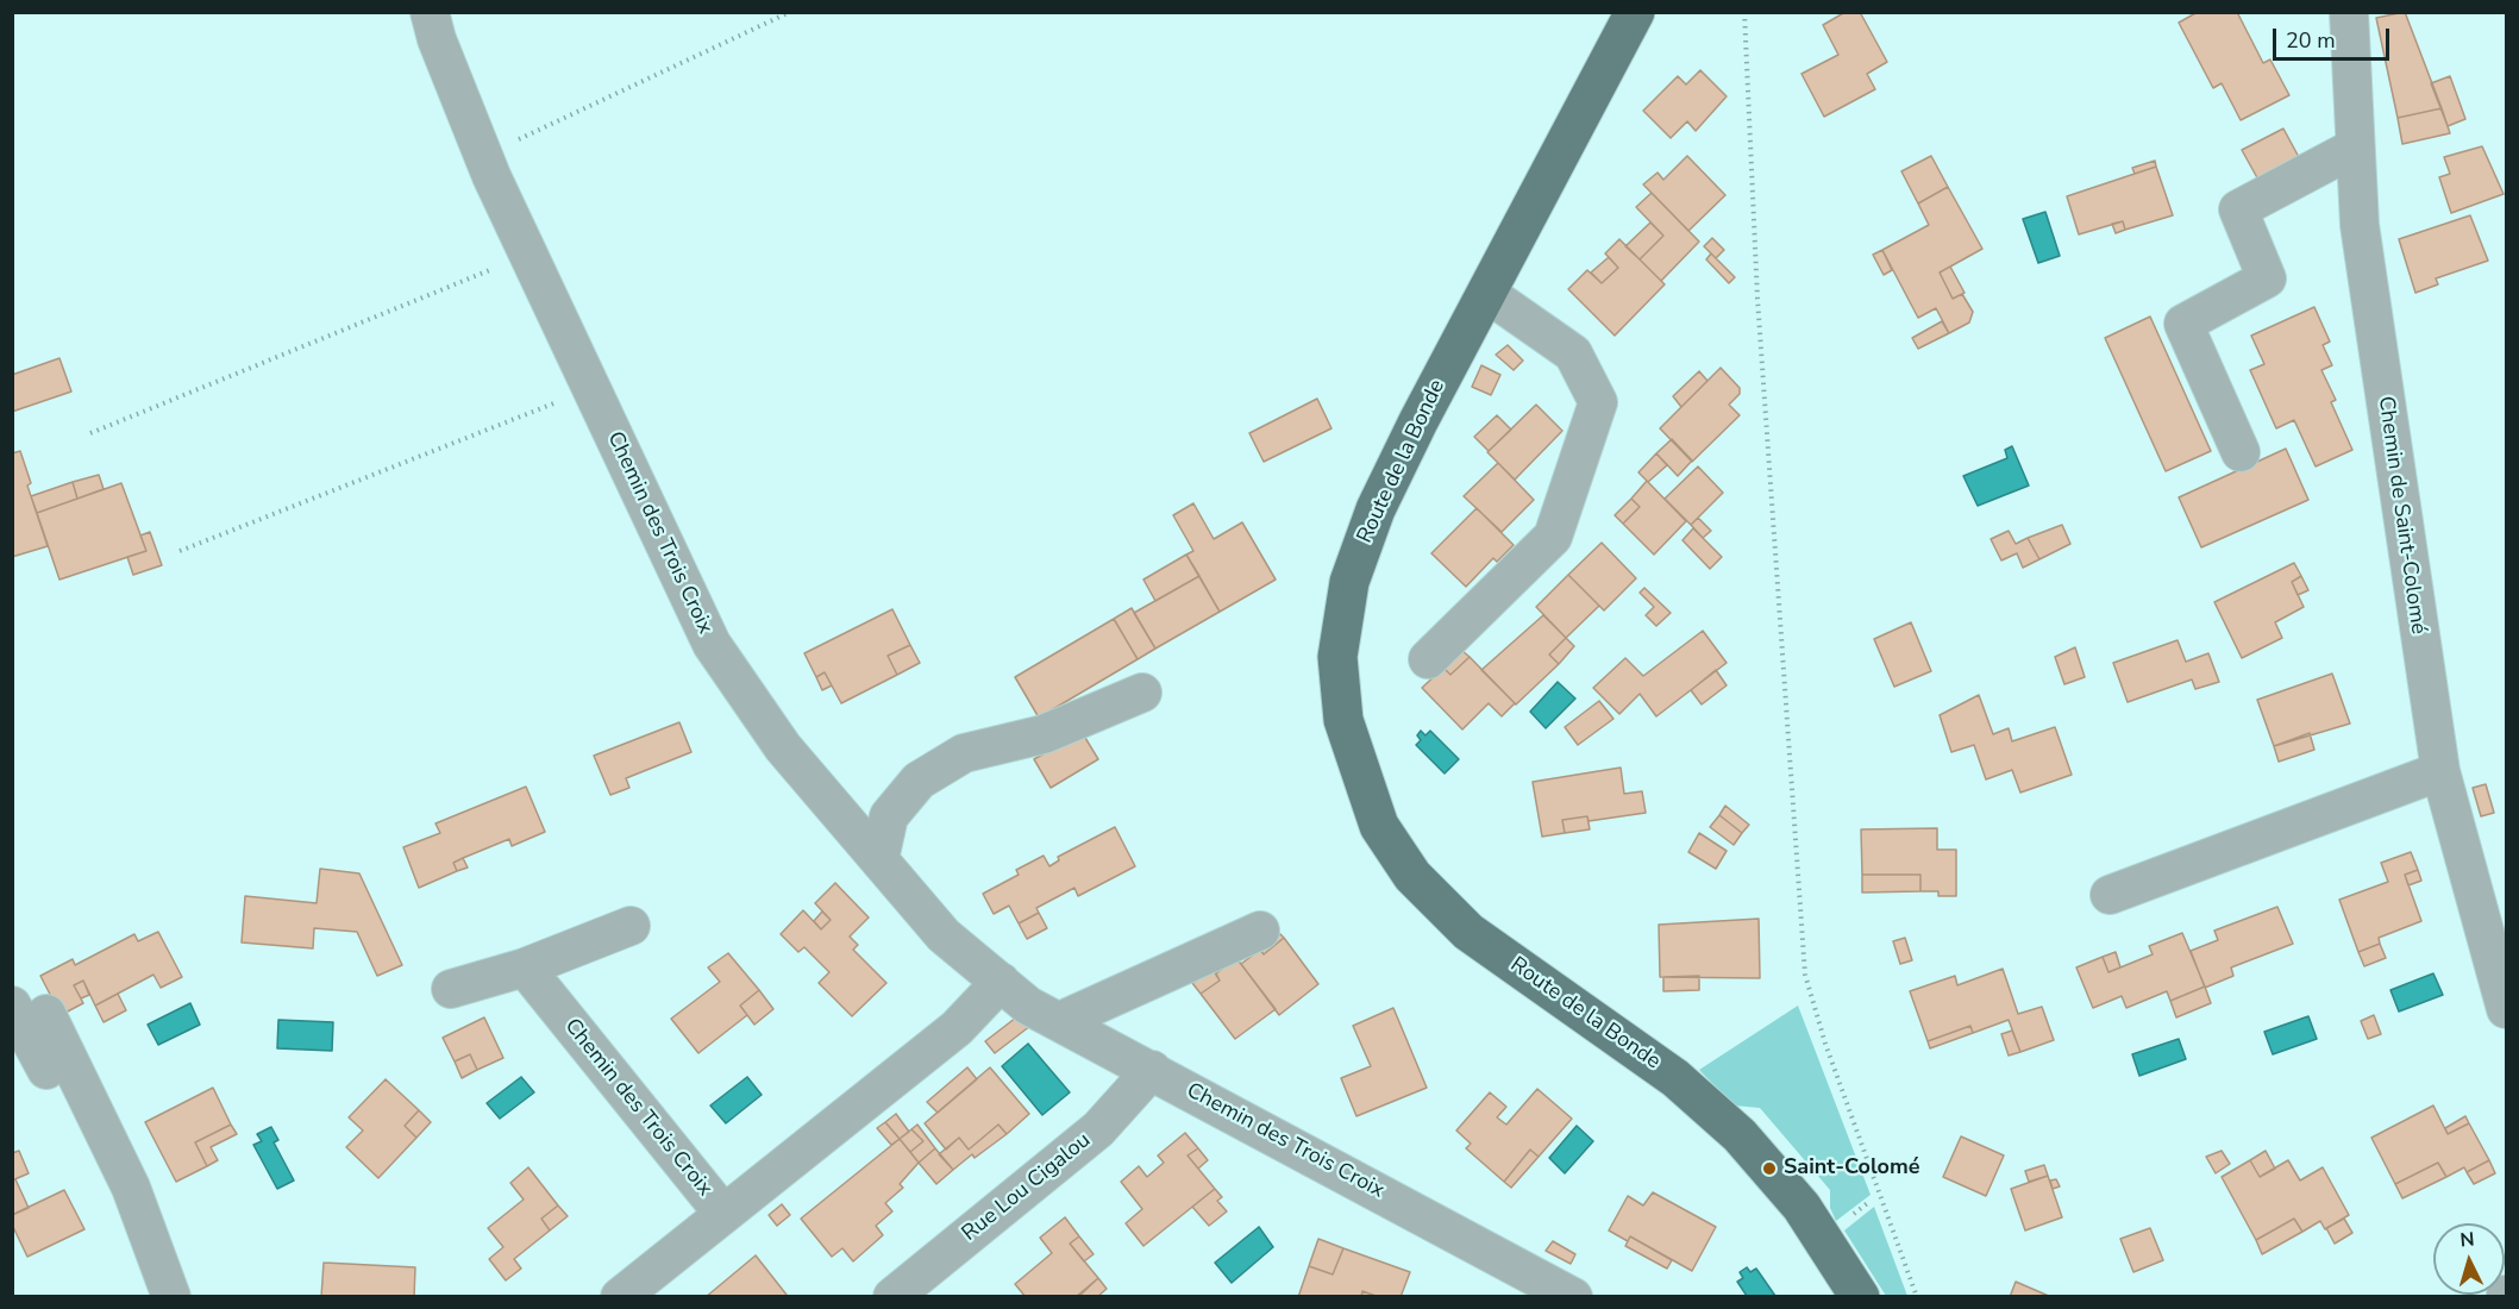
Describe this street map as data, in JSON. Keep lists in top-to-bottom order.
{
  "streets": {
    "main road": ["Route de la Bonde"],
    "street": ["Chemin de Saint-Colomé", "Chemin des Trois Croix", "Rue Lou Cigalou"]
  },
  "crossings": [
    ["Chemin des Trois Croix", "Rue Lou Cigalou"]
  ],
  "places": ["Saint-Colomé"],
  "scale_bar": "20 m",
  "north": "top"
}
